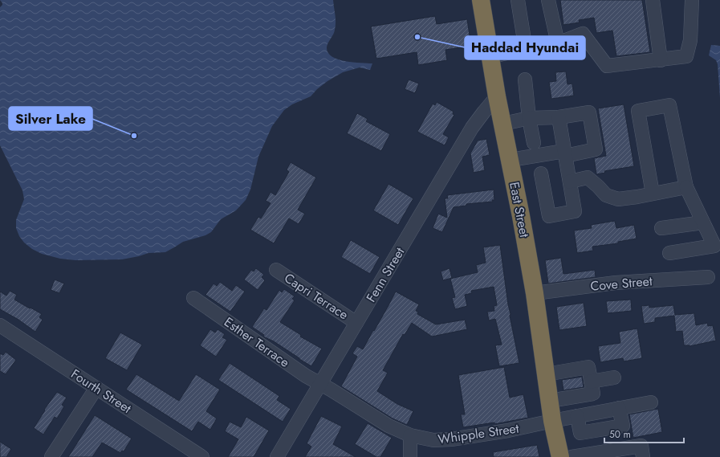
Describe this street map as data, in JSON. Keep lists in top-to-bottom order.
{
  "streets": {
    "highway": ["East Street"],
    "street": [
      "Fenn Street",
      "Cove Street",
      "Capri Terrace",
      "Esther Terrace",
      "Fourth Street",
      "Whipple Street"
    ]
  },
  "crossings": [
    ["East Street", "Fenn Street"],
    ["East Street", "Cove Street"],
    ["East Street", "Whipple Street"],
    ["Fenn Street", "Capri Terrace"],
    ["Fenn Street", "Esther Terrace"],
    ["Fenn Street", "Whipple Street"],
    ["Esther Terrace", "Whipple Street"]
  ],
  "places": ["Haddad Hyundai", "Silver Lake"],
  "scale_bar": "50 m"
}
